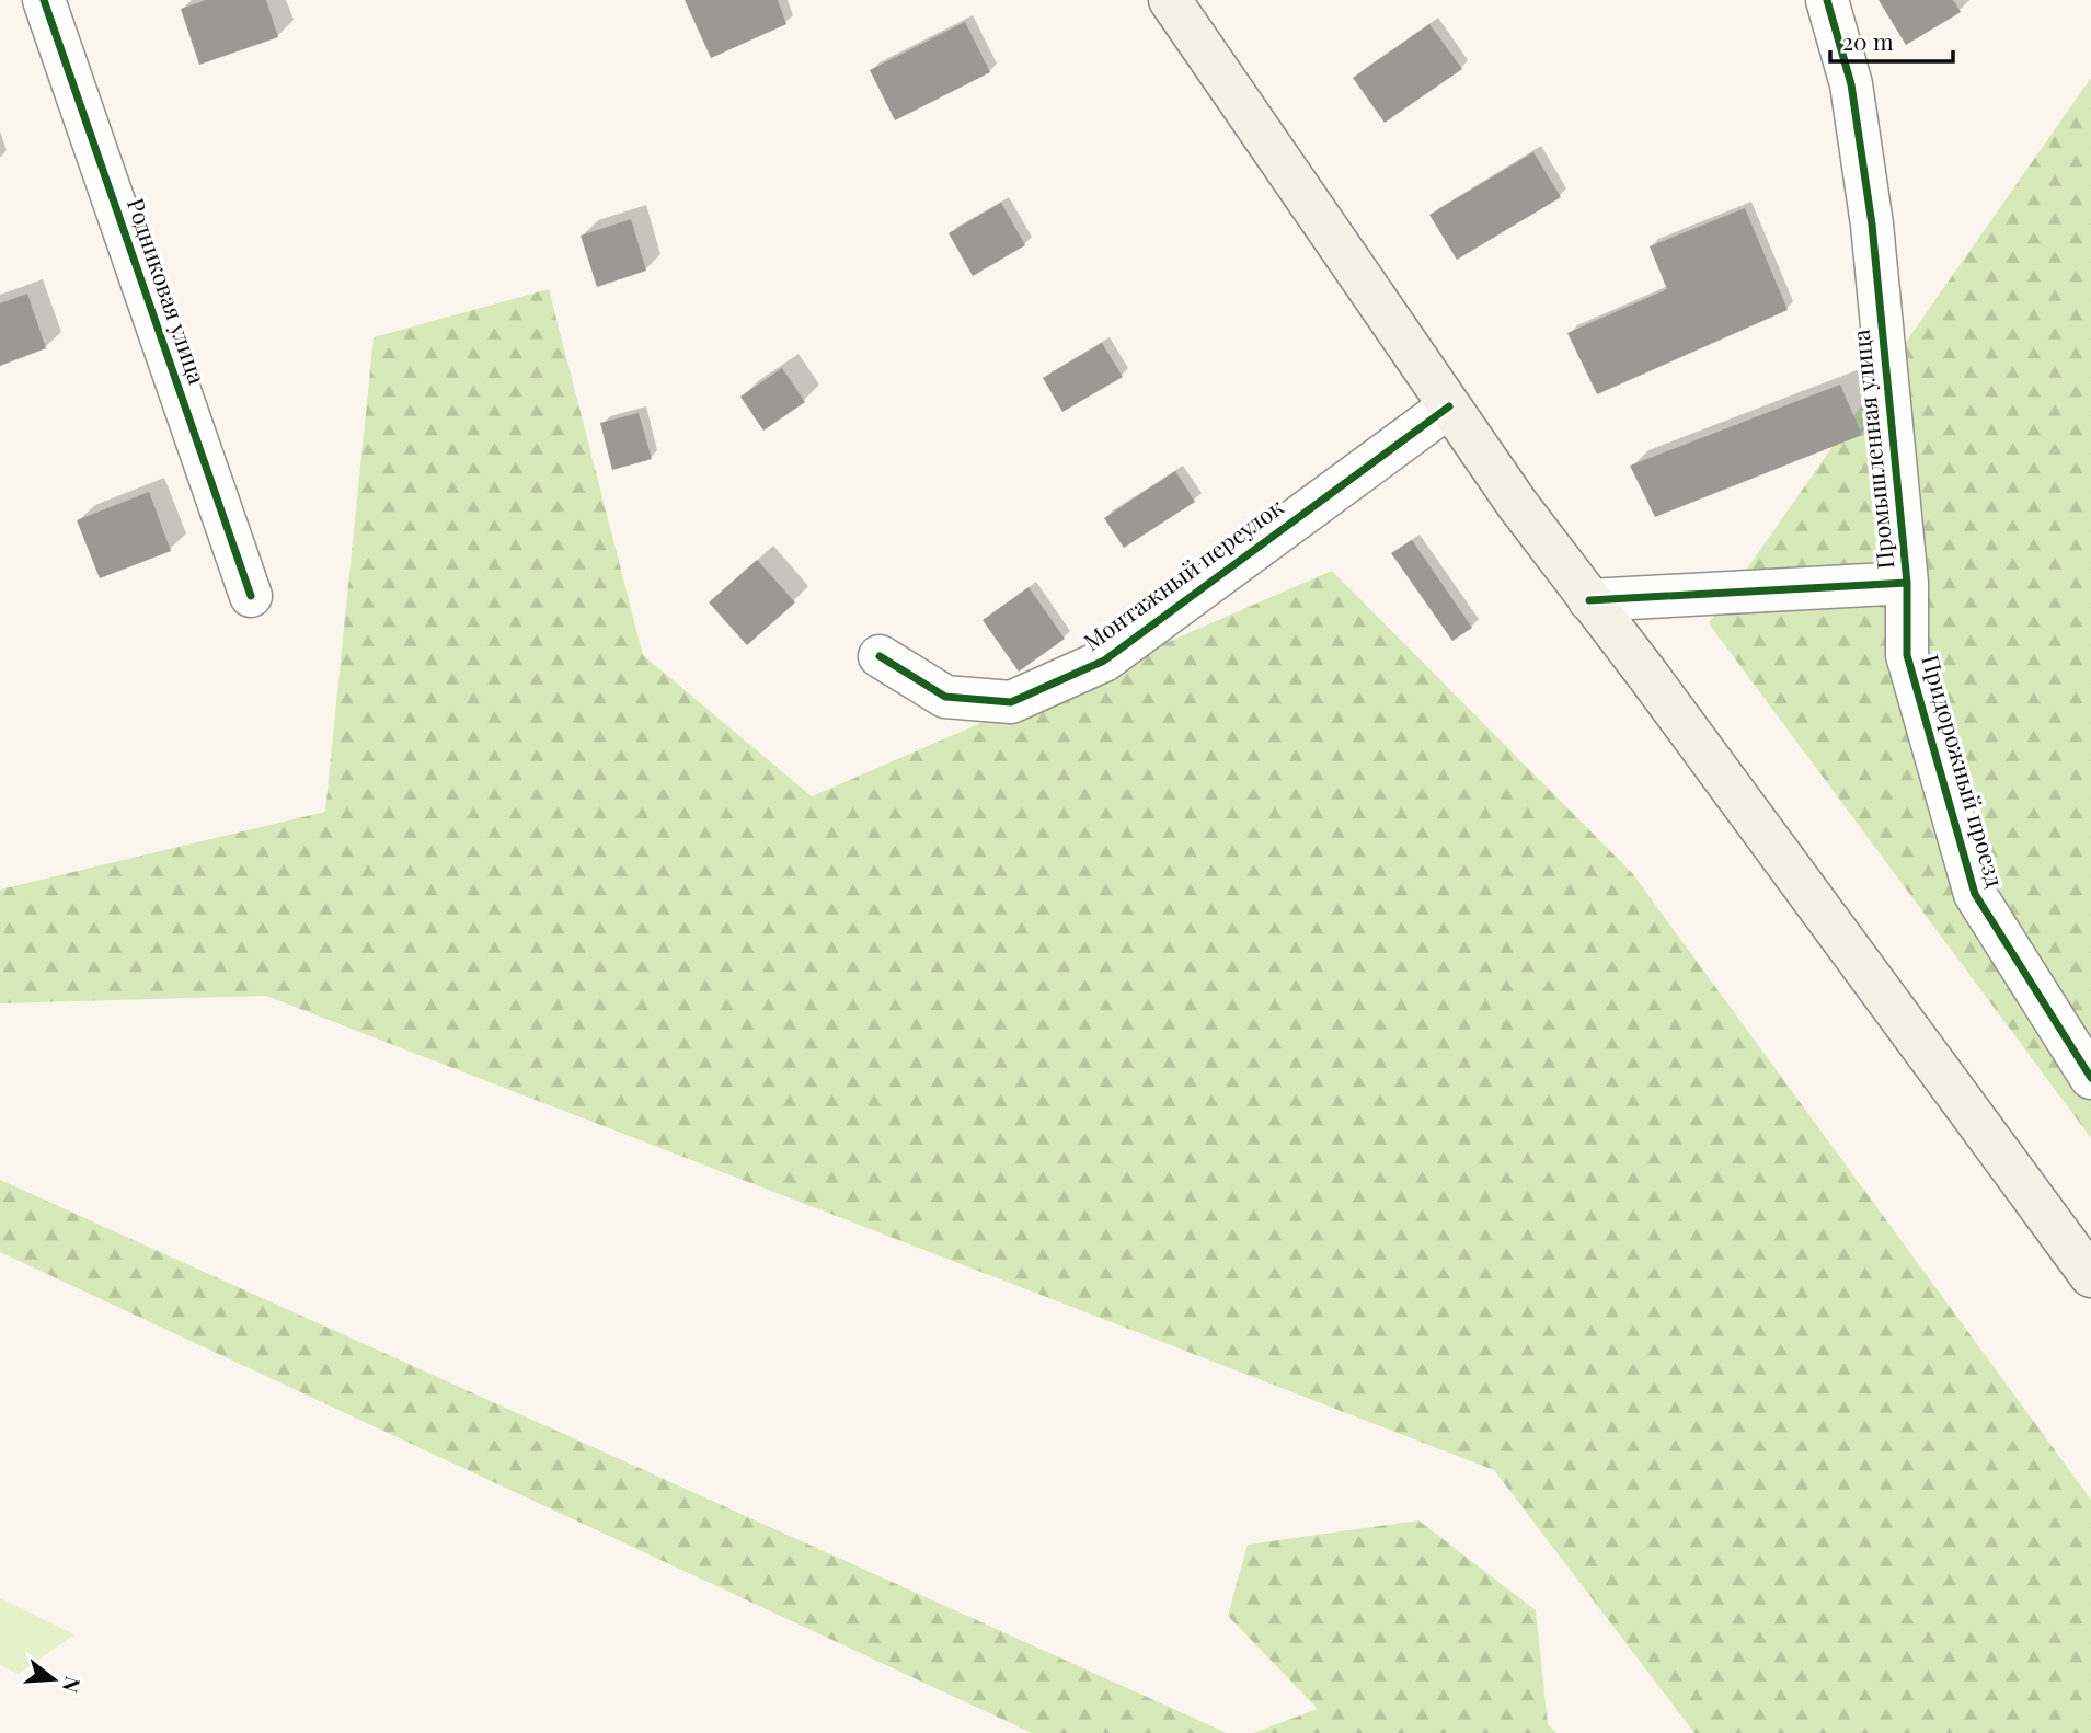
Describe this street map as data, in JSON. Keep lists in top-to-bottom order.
{
  "streets": {
    "street": [
      "Родниковая улица",
      "Промышленная улица",
      "Монтажный переулок",
      "Придорожный проезд"
    ]
  },
  "crossings": [
    ["Промышленная улица", "Придорожный проезд"]
  ],
  "scale_bar": "20 m",
  "north": "right"
}
